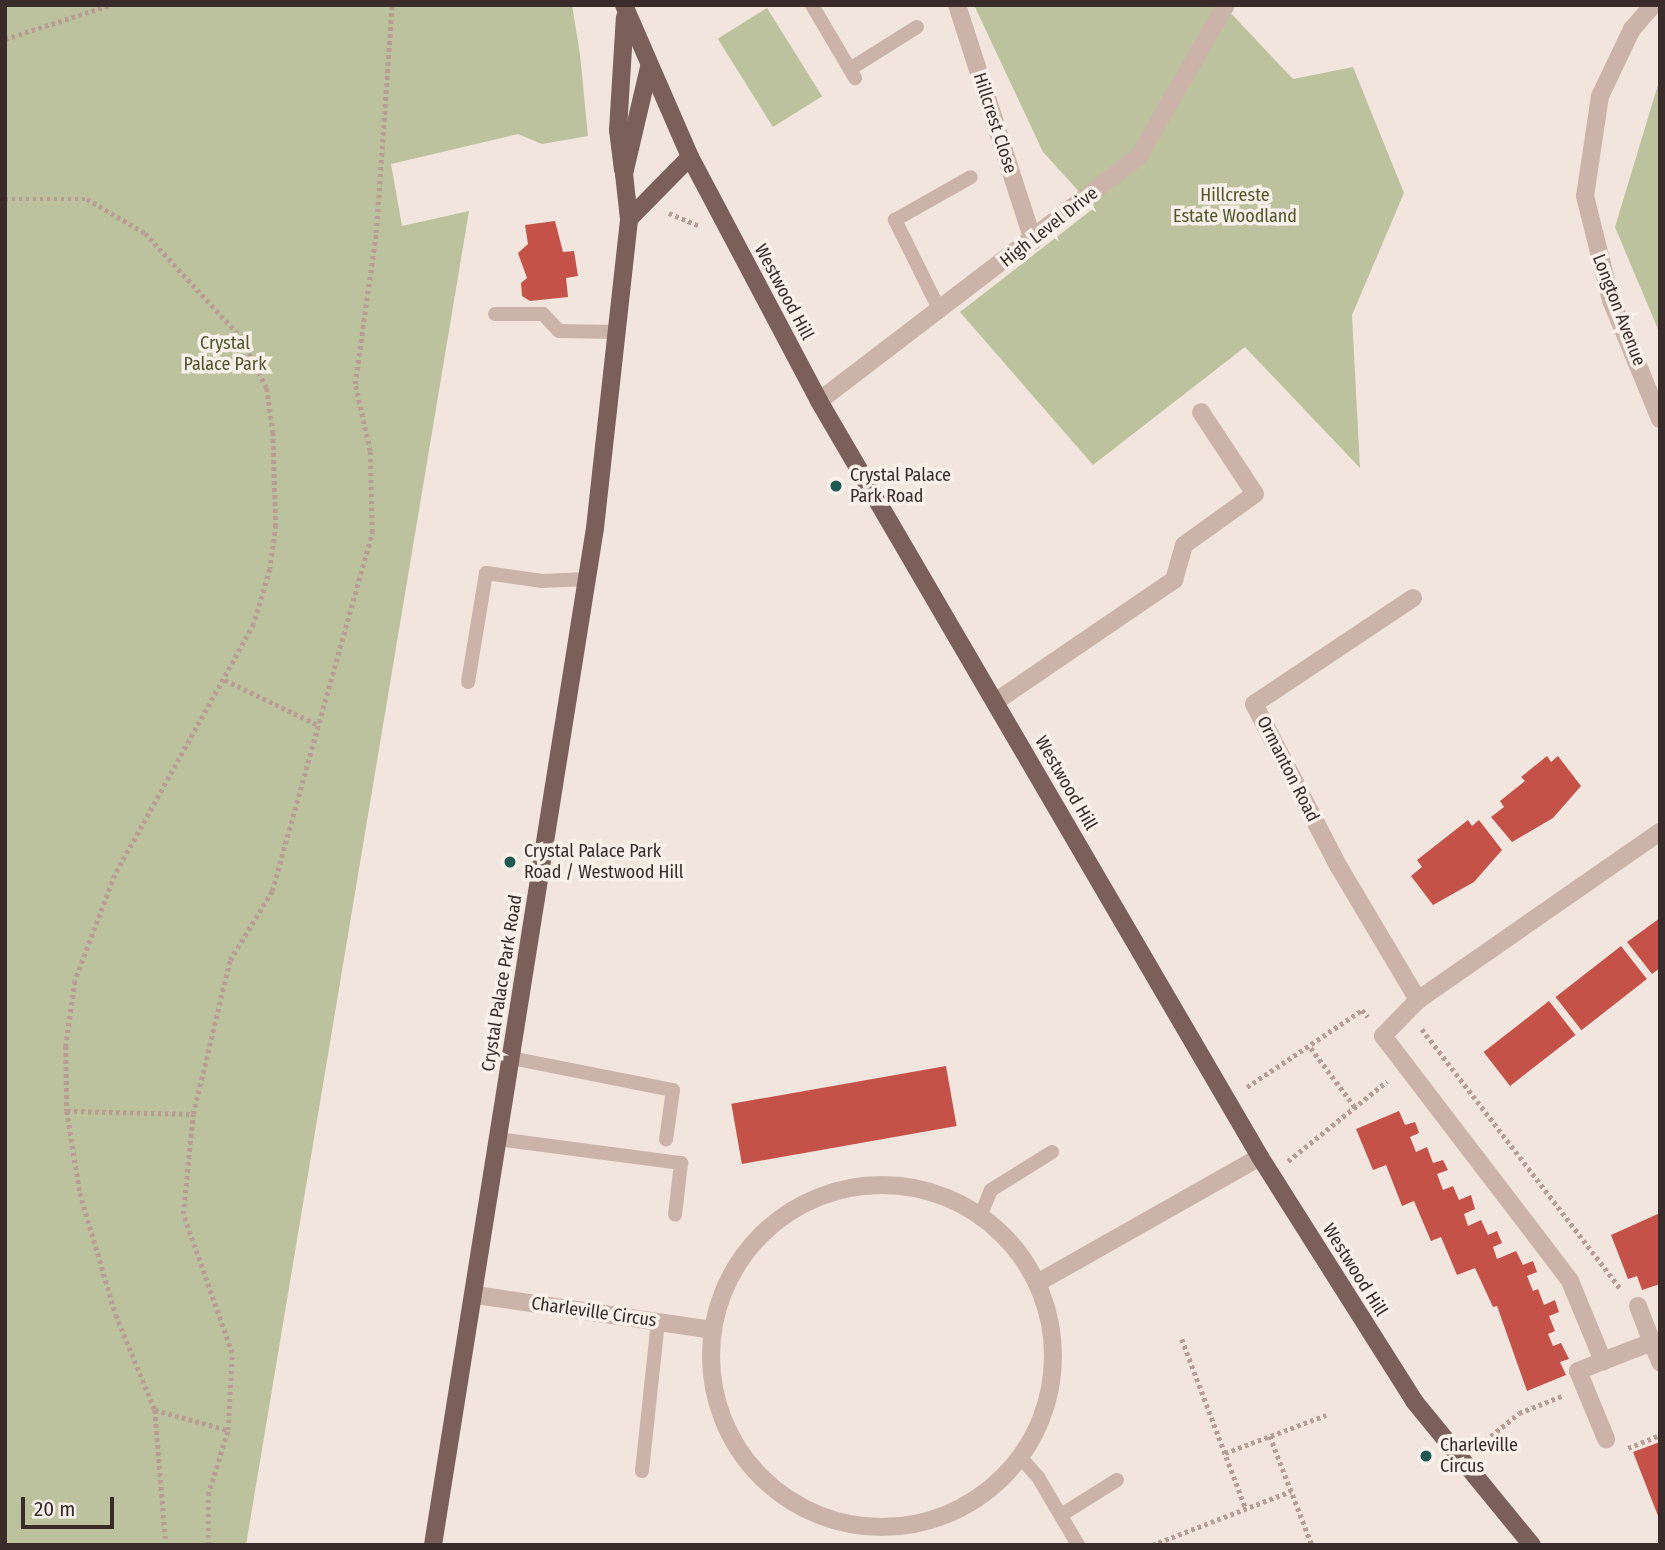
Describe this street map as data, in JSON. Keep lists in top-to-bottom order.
{
  "streets": {
    "main road": ["Westwood Hill", "Crystal Palace Park Road"],
    "street": [
      "Hillcrest Close",
      "High Level Drive",
      "Longton Avenue",
      "Ormanton Road",
      "Charleville Circus"
    ]
  },
  "crossings": [
    ["Hillcrest Close", "High Level Drive"],
    ["High Level Drive", "Westwood Hill"],
    ["Westwood Hill", "Crystal Palace Park Road"],
    ["Crystal Palace Park Road", "Charleville Circus"]
  ],
  "parks": ["Hillcreste Estate Woodland", "Crystal Palace Park"],
  "places": ["Crystal Palace Park Road", "Crystal Palace Park Road / Westwood Hill", "Charleville Circus"],
  "scale_bar": "20 m"
}
